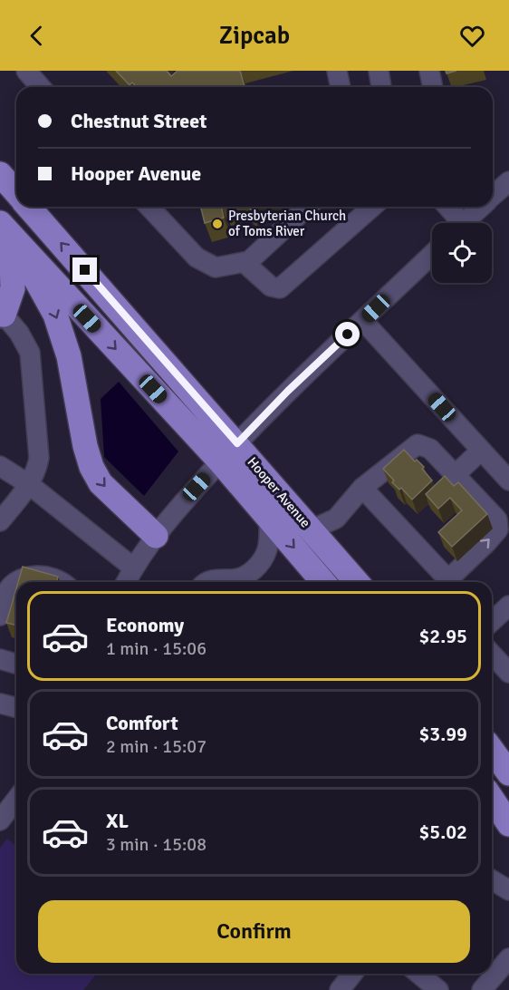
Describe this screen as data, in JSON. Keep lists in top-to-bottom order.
{
  "streets": {
    "main road": ["Hooper Avenue"]
  },
  "places": ["Presbyterian Church of Toms River"],
  "page": {
    "header": "Zipcab",
    "banner": ["Chestnut Street", "Hooper Avenue"],
    "list": [
      {
        "name": "Economy",
        "note": "1 min · 15:06",
        "value": "$2.95"
      },
      {
        "name": "Comfort",
        "note": "2 min · 15:07",
        "value": "$3.99"
      },
      {
        "name": "XL",
        "note": "3 min · 15:08",
        "value": "$5.02"
      }
    ],
    "buttons": "Confirm"
  }
}
